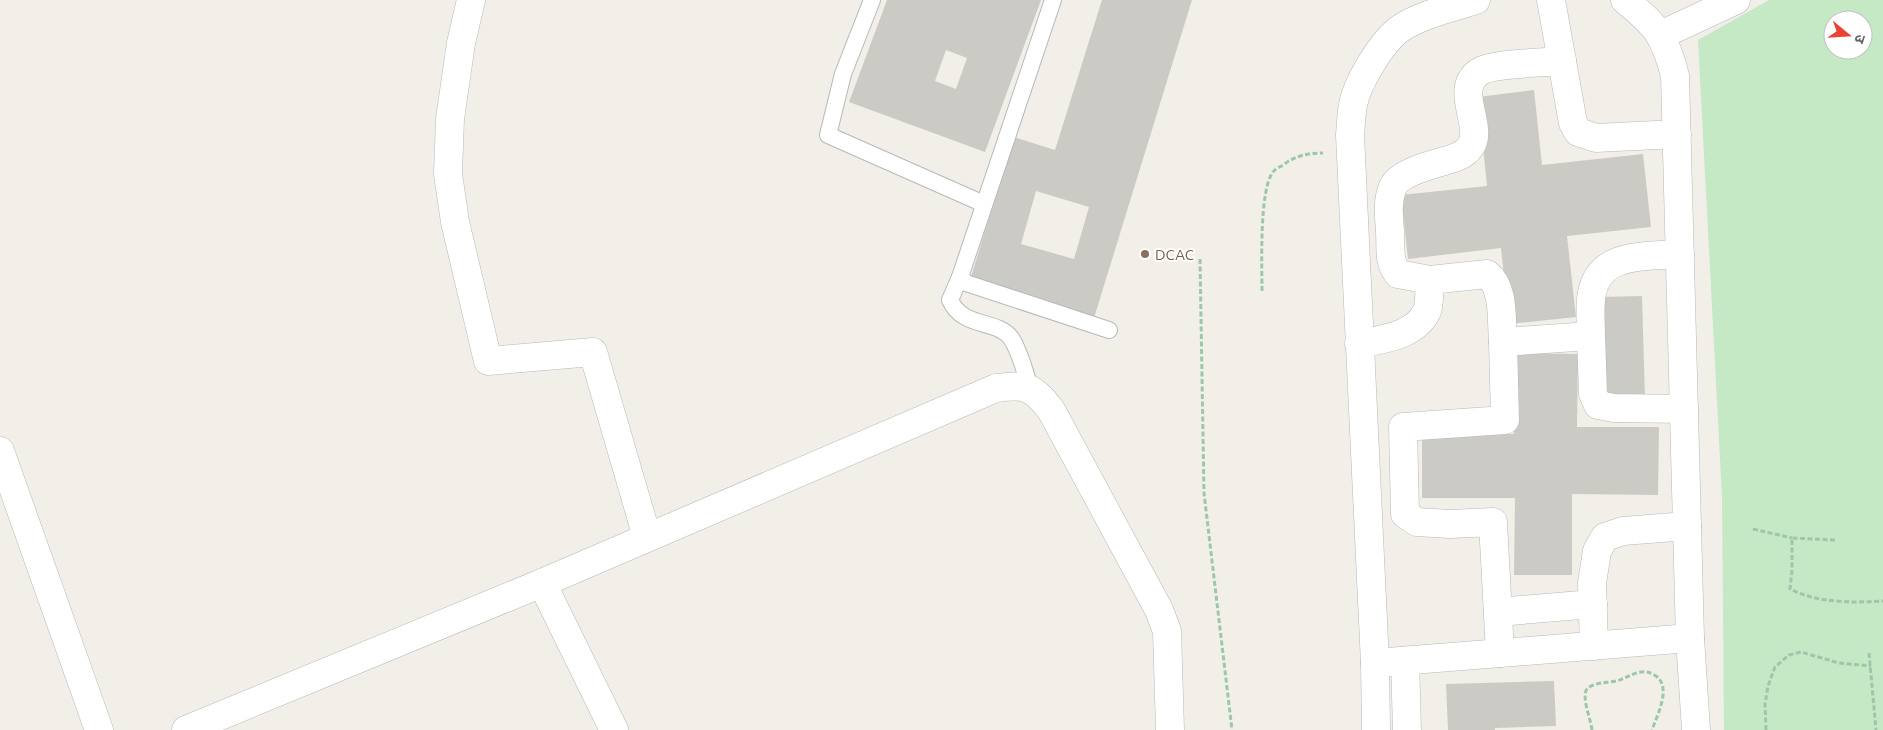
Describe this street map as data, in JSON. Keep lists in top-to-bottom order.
{
  "places": ["DCAC"],
  "north": "right"
}
